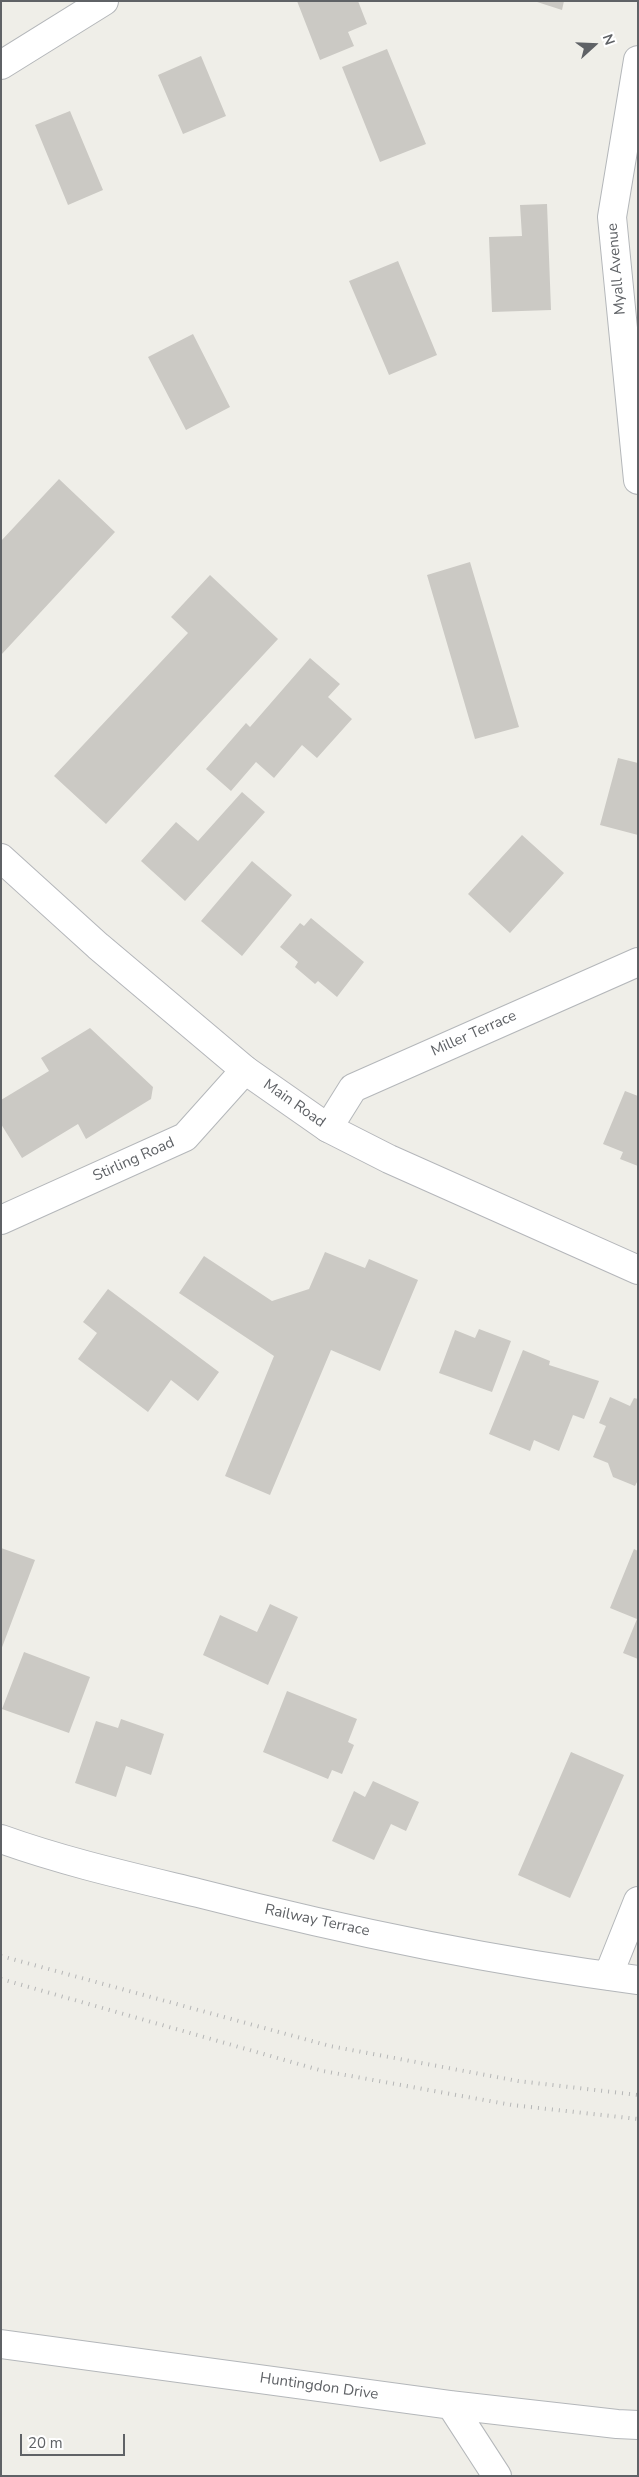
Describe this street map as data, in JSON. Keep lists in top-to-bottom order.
{
  "streets": {
    "street": [
      "Myall Avenue",
      "Miller Terrace",
      "Main Road",
      "Stirling Road",
      "Railway Terrace",
      "Huntingdon Drive"
    ]
  },
  "crossings": [
    ["Miller Terrace", "Main Road"],
    ["Main Road", "Stirling Road"]
  ],
  "scale_bar": "20 m",
  "north": "right"
}
